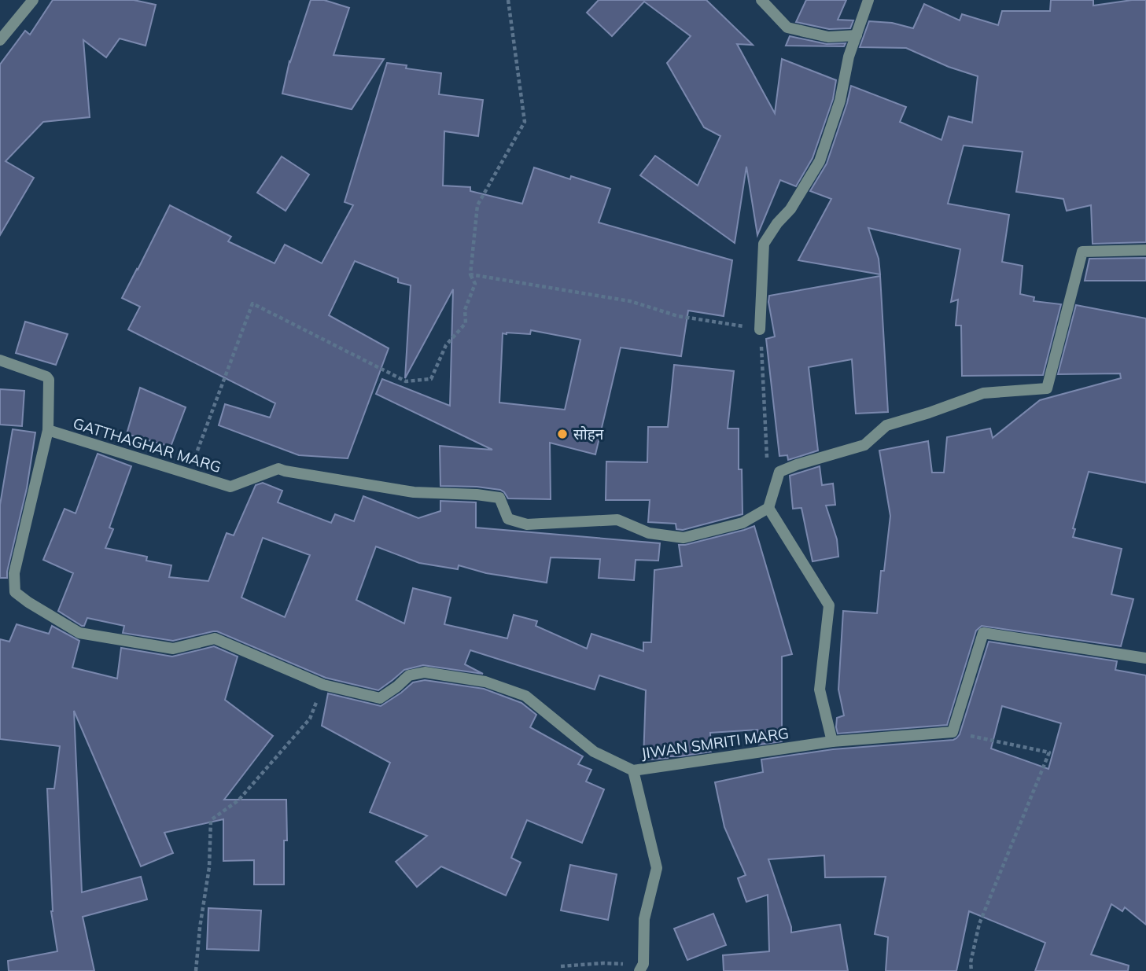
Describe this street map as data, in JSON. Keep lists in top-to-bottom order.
{
  "streets": {
    "street": ["GATTHAGHAR MARG", "JIWAN SMRITI MARG"]
  },
  "crossings": [
    ["GATTHAGHAR MARG", "JIWAN SMRITI MARG"]
  ],
  "places": ["सोहन"]
}
